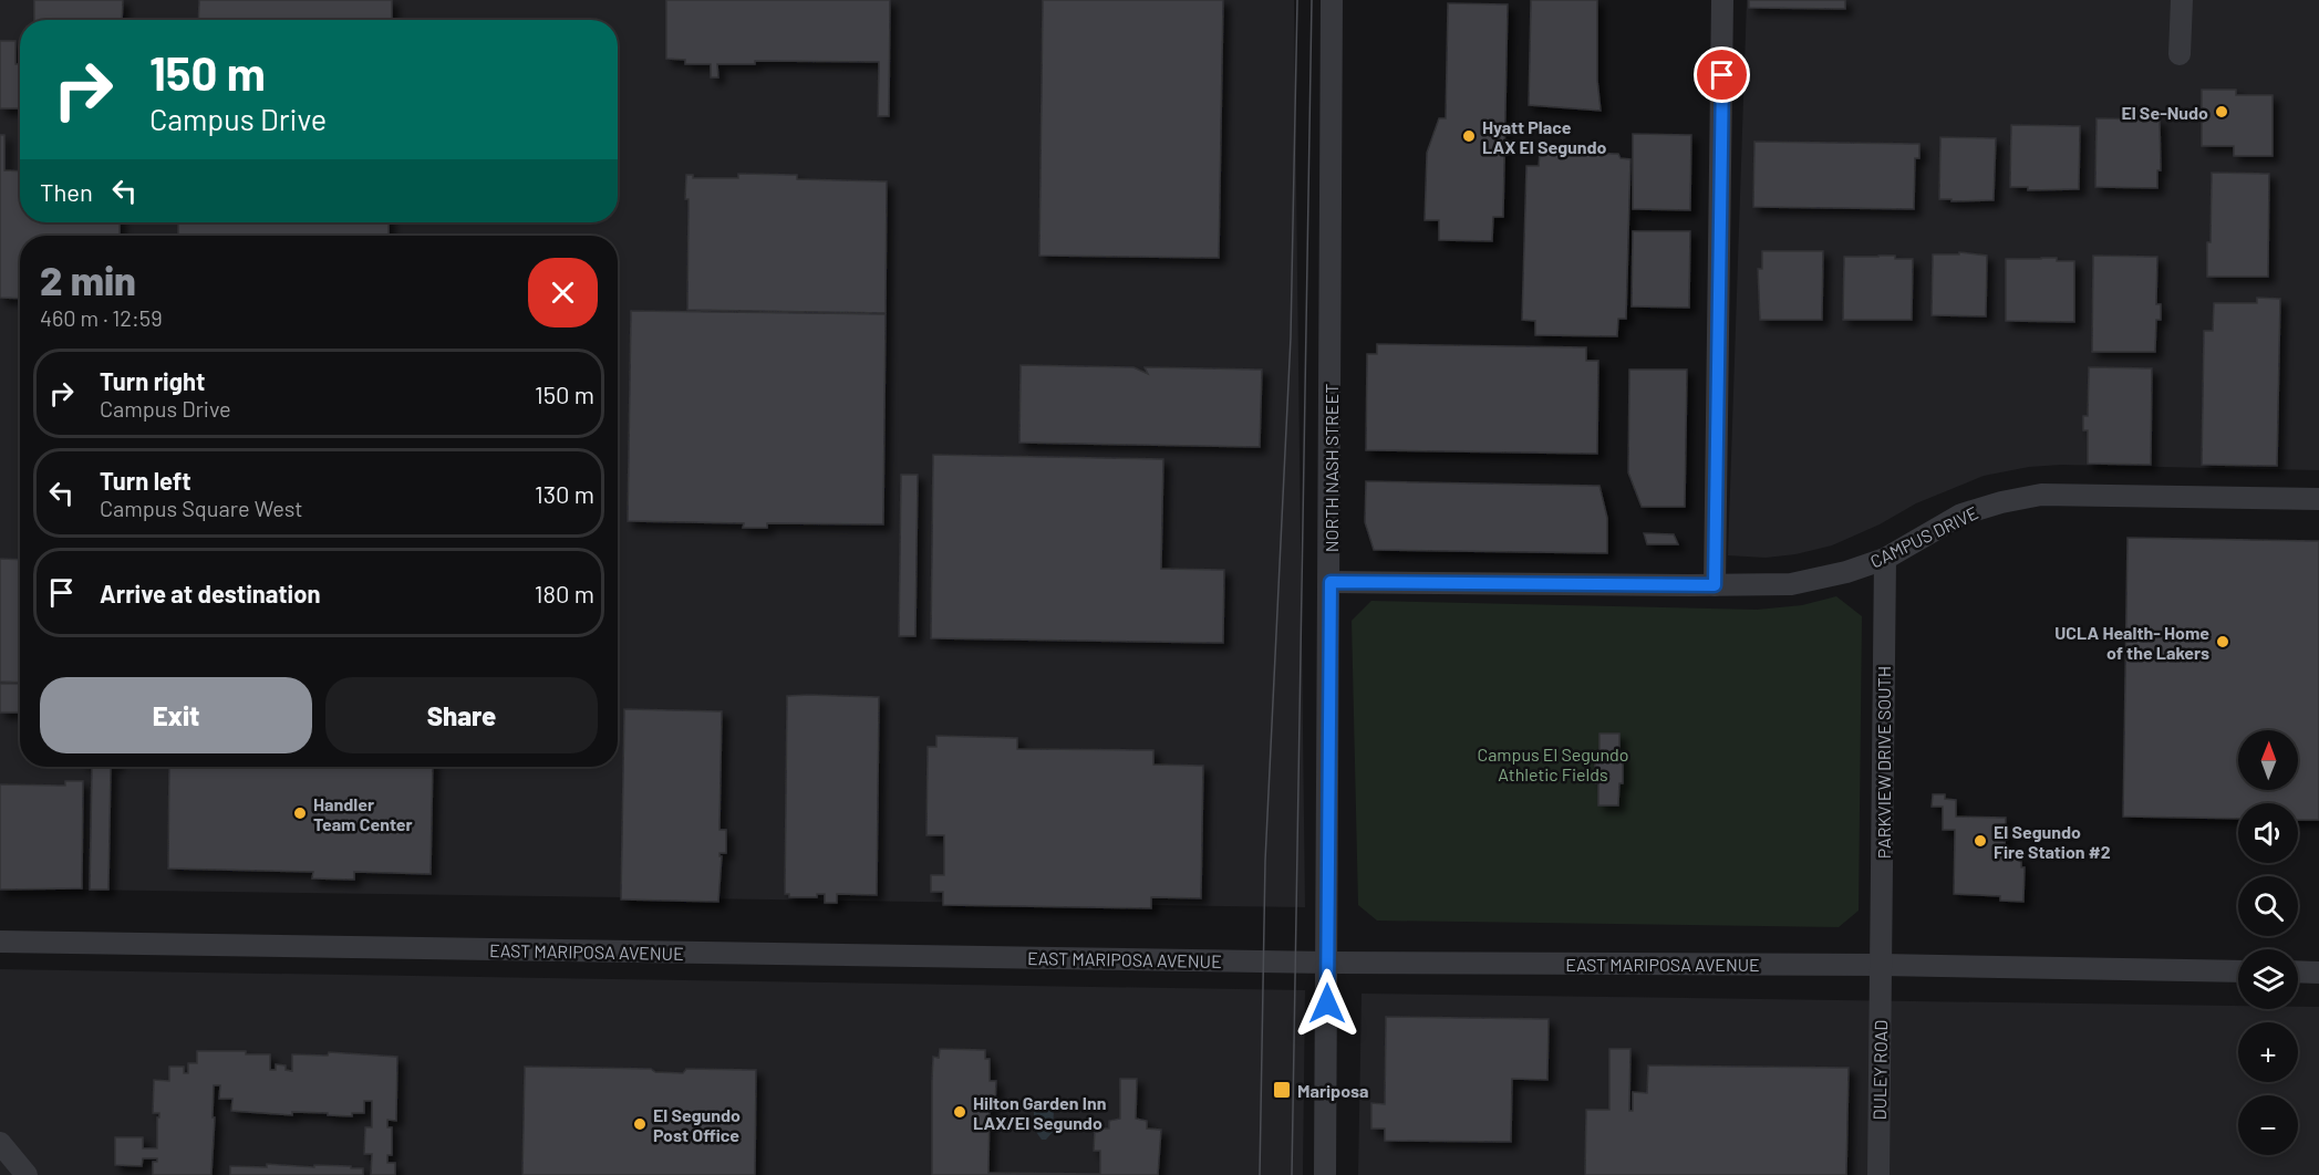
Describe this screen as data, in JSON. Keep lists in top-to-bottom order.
{
  "streets": {
    "street": [
      "NORTH NASH STREET",
      "CAMPUS DRIVE",
      "PARKVIEW DRIVE SOUTH",
      "EAST MARIPOSA AVENUE",
      "DULEY ROAD"
    ]
  },
  "crossings": [
    ["NORTH NASH STREET", "CAMPUS DRIVE"],
    ["NORTH NASH STREET", "EAST MARIPOSA AVENUE"],
    ["CAMPUS DRIVE", "PARKVIEW DRIVE SOUTH"],
    ["PARKVIEW DRIVE SOUTH", "EAST MARIPOSA AVENUE"],
    ["PARKVIEW DRIVE SOUTH", "DULEY ROAD"],
    ["EAST MARIPOSA AVENUE", "DULEY ROAD"]
  ],
  "parks": ["Campus El Segundo Athletic Fields"],
  "places": {
    "other": [
      "El Se-Nudo",
      "Hyatt Place LAX El Segundo",
      "UCLA Health- Home of the Lakers",
      "Handler Team Center",
      "El Segundo Fire Station #2",
      "Hilton Garden Inn LAX/El Segundo",
      "El Segundo Post Office"
    ],
    "transit": ["Mariposa"]
  },
  "north": "top",
  "page": {
    "turn": ["150 m", "Campus Drive"],
    "then": "Then",
    "heading": ["2 min", "460 m · 12:59"],
    "list": [
      {
        "name": "Turn right",
        "note": "Campus Drive",
        "value": "150 m"
      },
      {
        "name": "Turn left",
        "note": "Campus Square West",
        "value": "130 m"
      },
      {
        "name": "Arrive at destination",
        "value": "180 m"
      }
    ],
    "buttons": ["Exit", "Share"],
    "map_buttons": ["+", "−"]
  }
}
